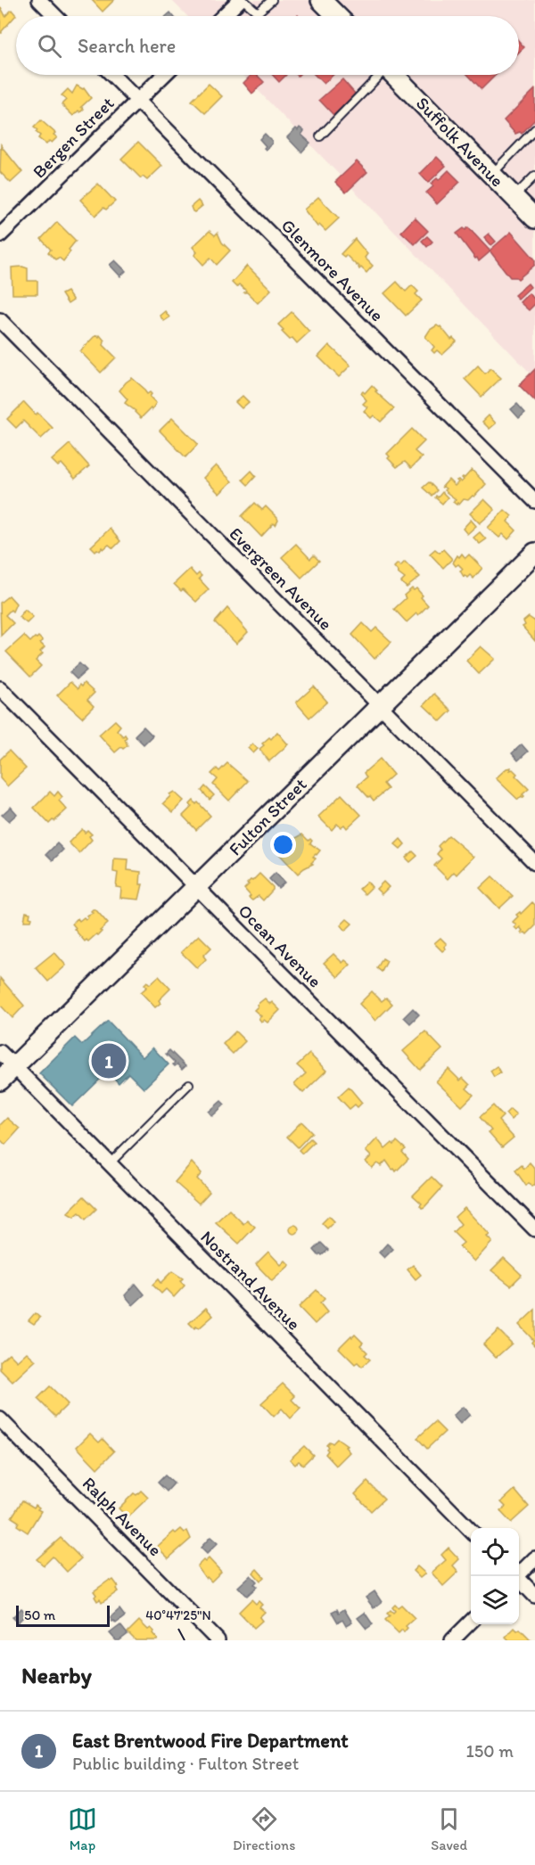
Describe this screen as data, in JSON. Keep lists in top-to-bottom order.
{
  "streets": {
    "street": [
      "Bergen Street",
      "Suffolk Avenue",
      "Glenmore Avenue",
      "Evergreen Avenue",
      "Fulton Street",
      "Ocean Avenue",
      "Nostrand Avenue",
      "Ralph Avenue"
    ]
  },
  "crossings": [
    ["Bergen Street", "Glenmore Avenue"],
    ["Evergreen Avenue", "Fulton Street"],
    ["Fulton Street", "Ocean Avenue"],
    ["Fulton Street", "Nostrand Avenue"]
  ],
  "scale_bar": "50 m",
  "page": {
    "search": "Search here",
    "pins": "1",
    "scale": "50 m",
    "heading": "Nearby",
    "list": [
      {
        "mark": "1",
        "name": "East Brentwood Fire Department",
        "note": "Public building · Fulton Street",
        "value": "150 m"
      }
    ],
    "nav": ["Map", "Directions", "Saved"]
  },
  "coordinates": ["40°47'25\"N"]
}
